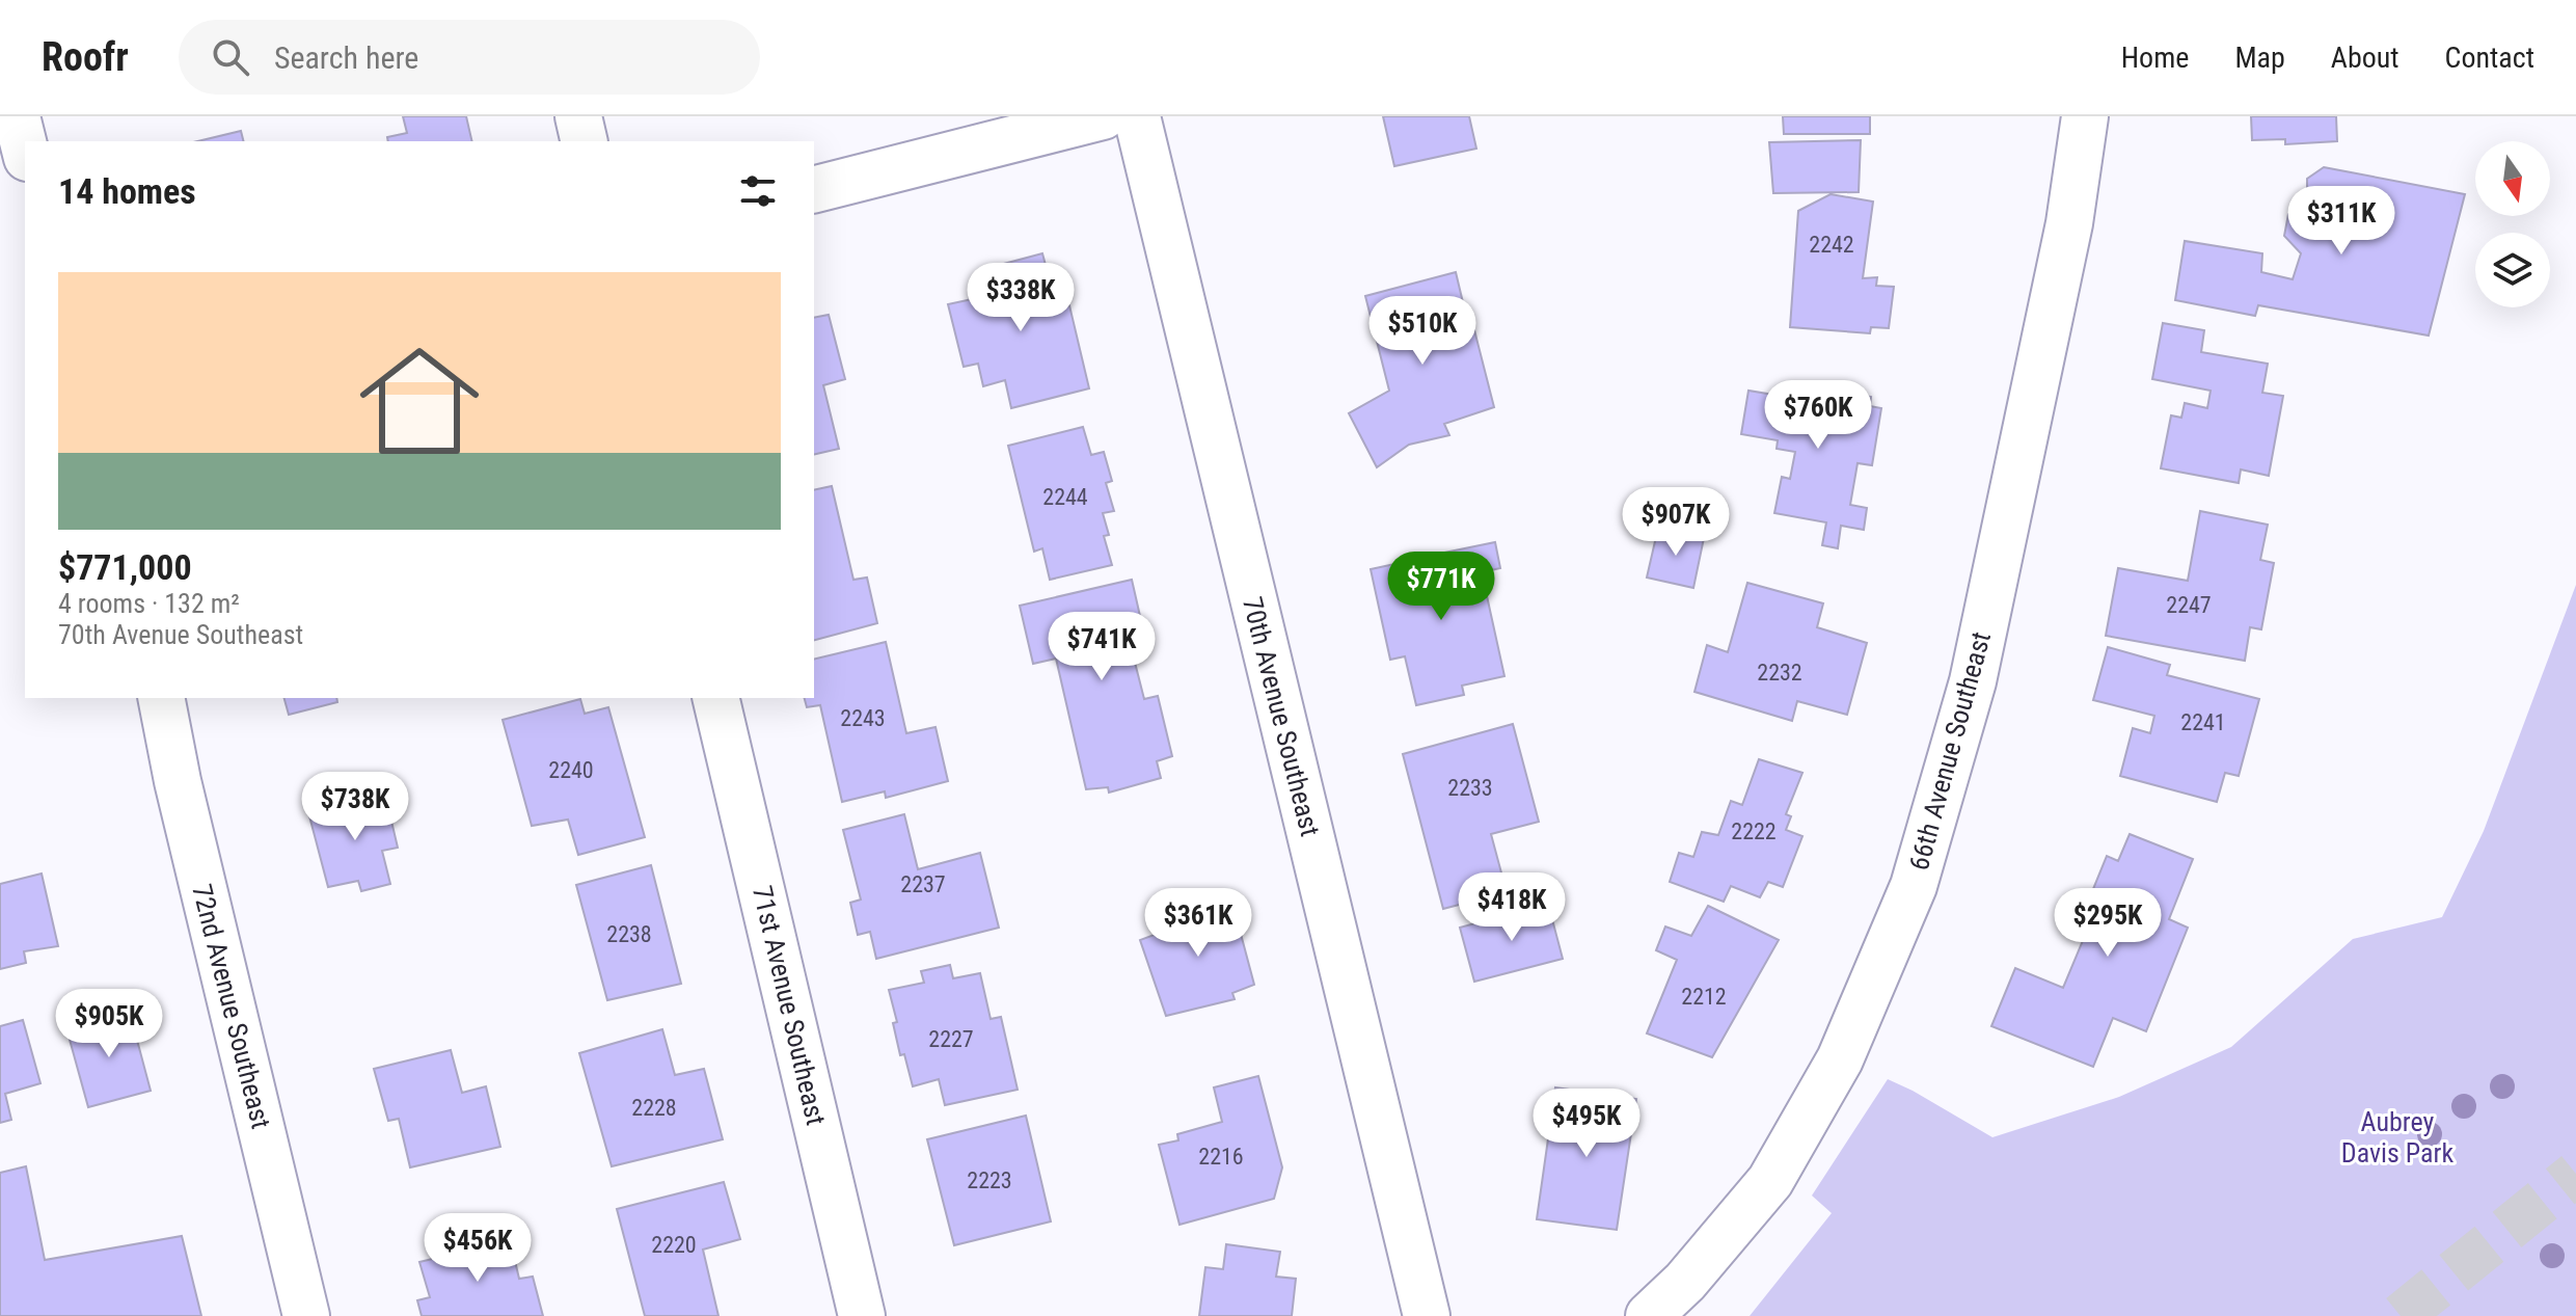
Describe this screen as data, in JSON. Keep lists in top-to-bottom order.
{
  "streets": {
    "street": [
      "70th Avenue Southeast",
      "66th Avenue Southeast",
      "71st Avenue Southeast",
      "72nd Avenue Southeast"
    ]
  },
  "parks": ["Aubrey Davis Park"],
  "house_numbers": [
    "2242",
    "2244",
    "2247",
    "2232",
    "2243",
    "2241",
    "2240",
    "2233",
    "2222",
    "2237",
    "2238",
    "2212",
    "2227",
    "2228",
    "2216",
    "2223",
    "2220"
  ],
  "north": "bottom",
  "page": {
    "header": "Roofr",
    "search": "Search here",
    "nav": [
      "Home",
      "Map",
      "About",
      "Contact"
    ],
    "heading": "14 homes",
    "price": [
      "$311K",
      "$338K",
      "$510K",
      "$760K",
      "$907K",
      "$771K",
      "$741K",
      "$738K",
      "$418K",
      "$361K",
      "$295K",
      "$905K",
      "$495K",
      "$456K"
    ],
    "list": [
      {
        "name": "$771,000",
        "note": "4 rooms · 132 m² · 70th Avenue Southeast"
      }
    ]
  }
}
